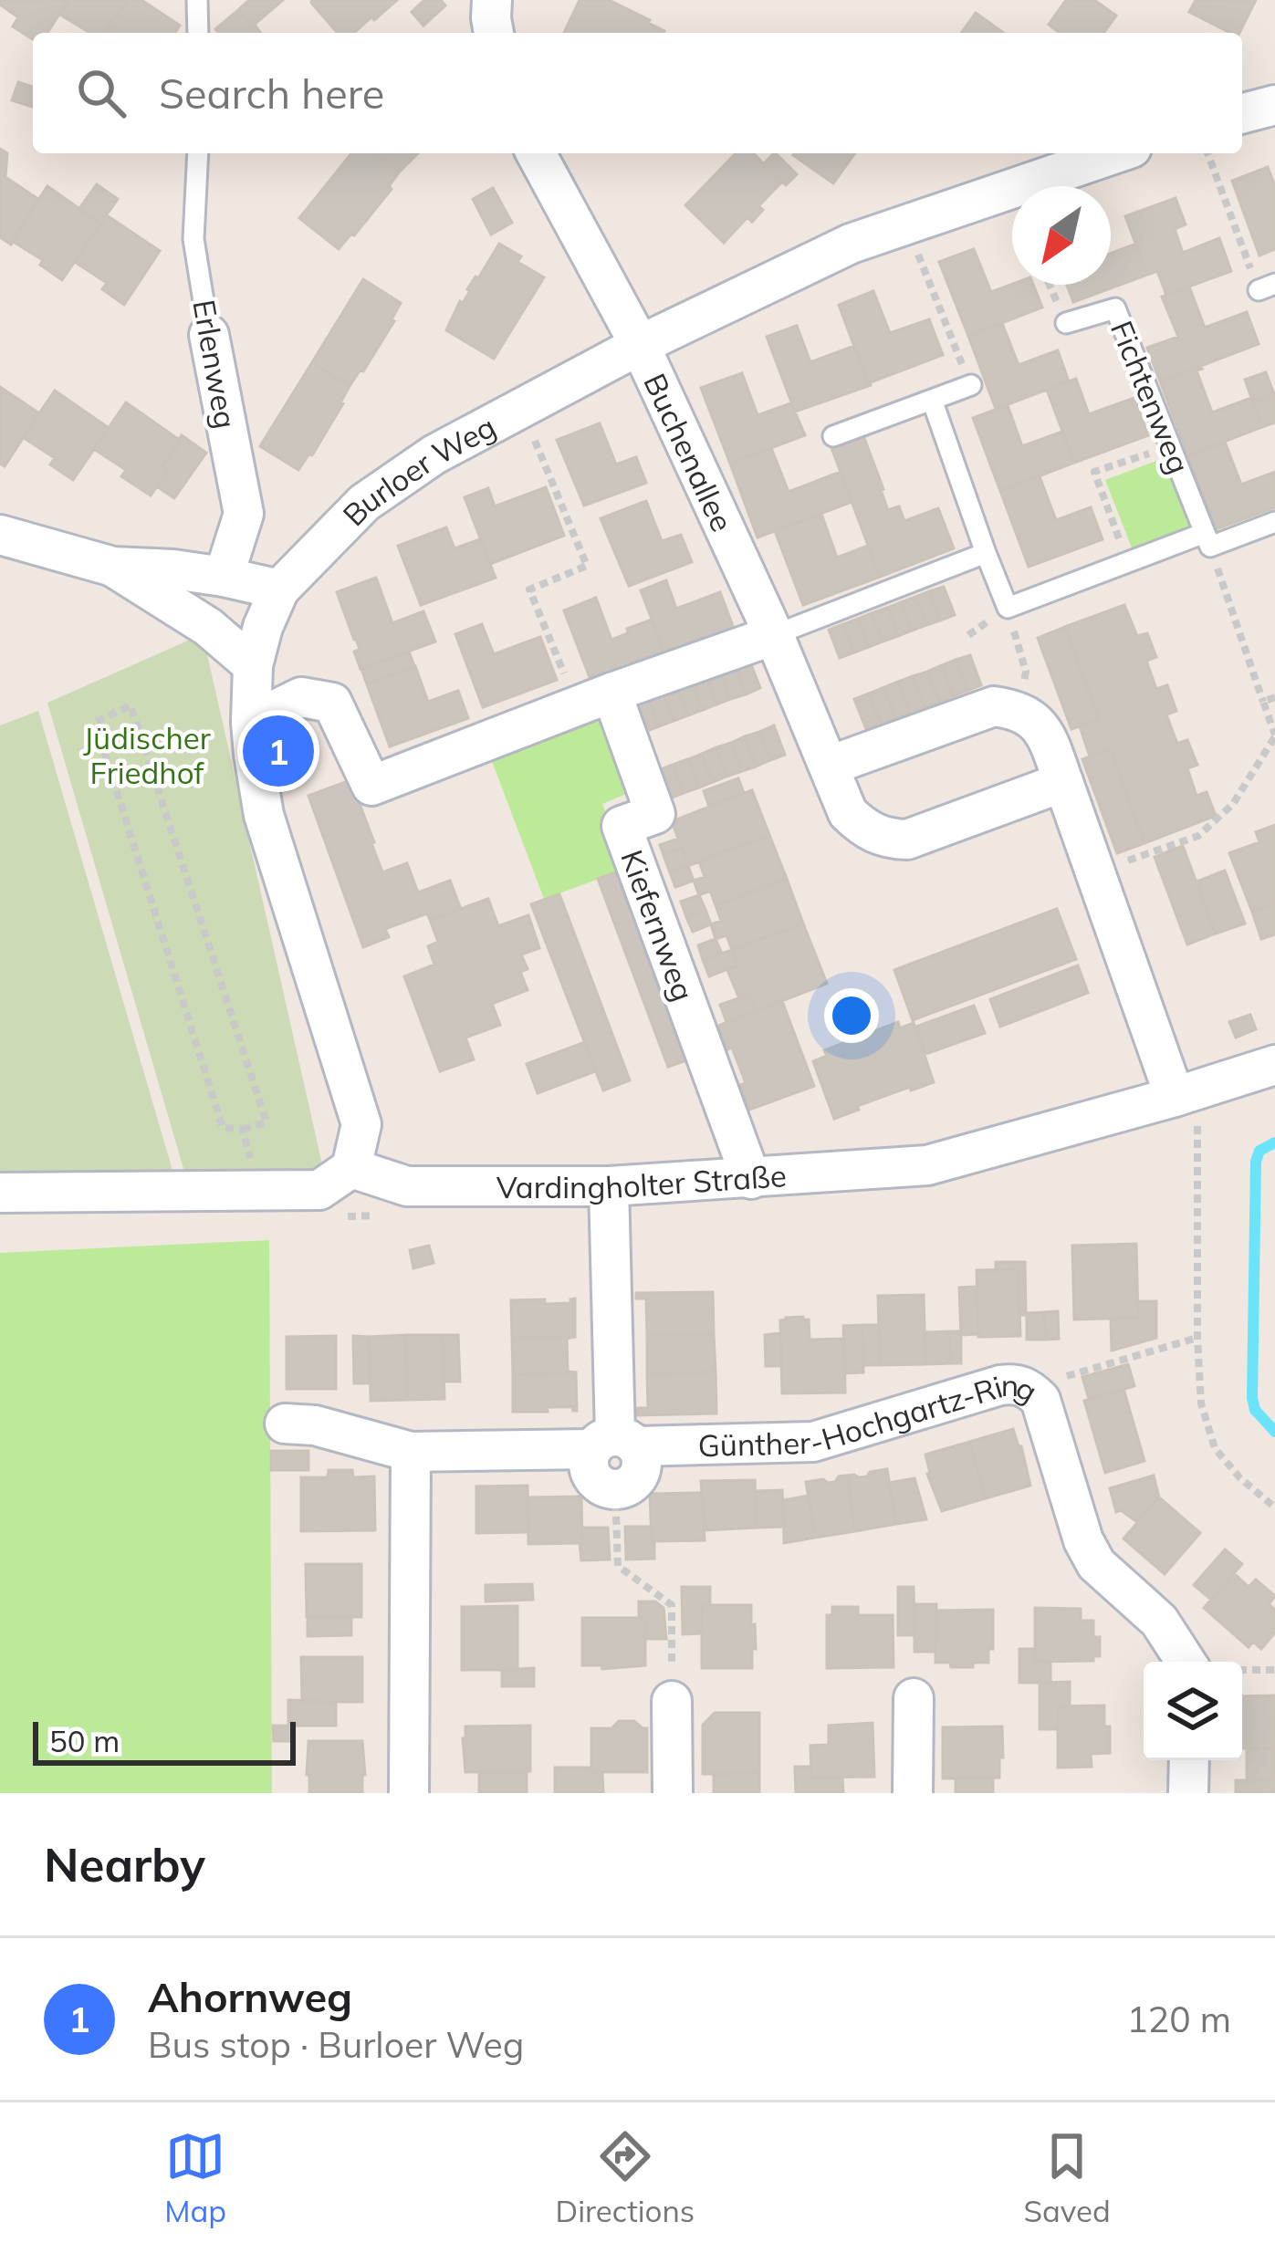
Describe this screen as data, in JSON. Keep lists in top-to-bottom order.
{
  "streets": {
    "street": [
      "Erlenweg",
      "Buchenallee",
      "Burloer Weg",
      "Kiefernweg",
      "Vardingholter Straße",
      "Günther-Hochgartz-Ring"
    ],
    "lane": ["Fichtenweg"]
  },
  "crossings": [
    ["Buchenallee", "Burloer Weg"],
    ["Burloer Weg", "Vardingholter Straße"],
    ["Kiefernweg", "Vardingholter Straße"]
  ],
  "parks": ["Jüdischer Friedhof"],
  "scale_bar": "50 m",
  "north": "bottom left",
  "page": {
    "search": "Search here",
    "pins": "1",
    "scale": "50 m",
    "heading": "Nearby",
    "list": [
      {
        "mark": "1",
        "name": "Ahornweg",
        "note": "Bus stop · Burloer Weg",
        "value": "120 m"
      }
    ],
    "nav": ["Map", "Directions", "Saved"]
  }
}
